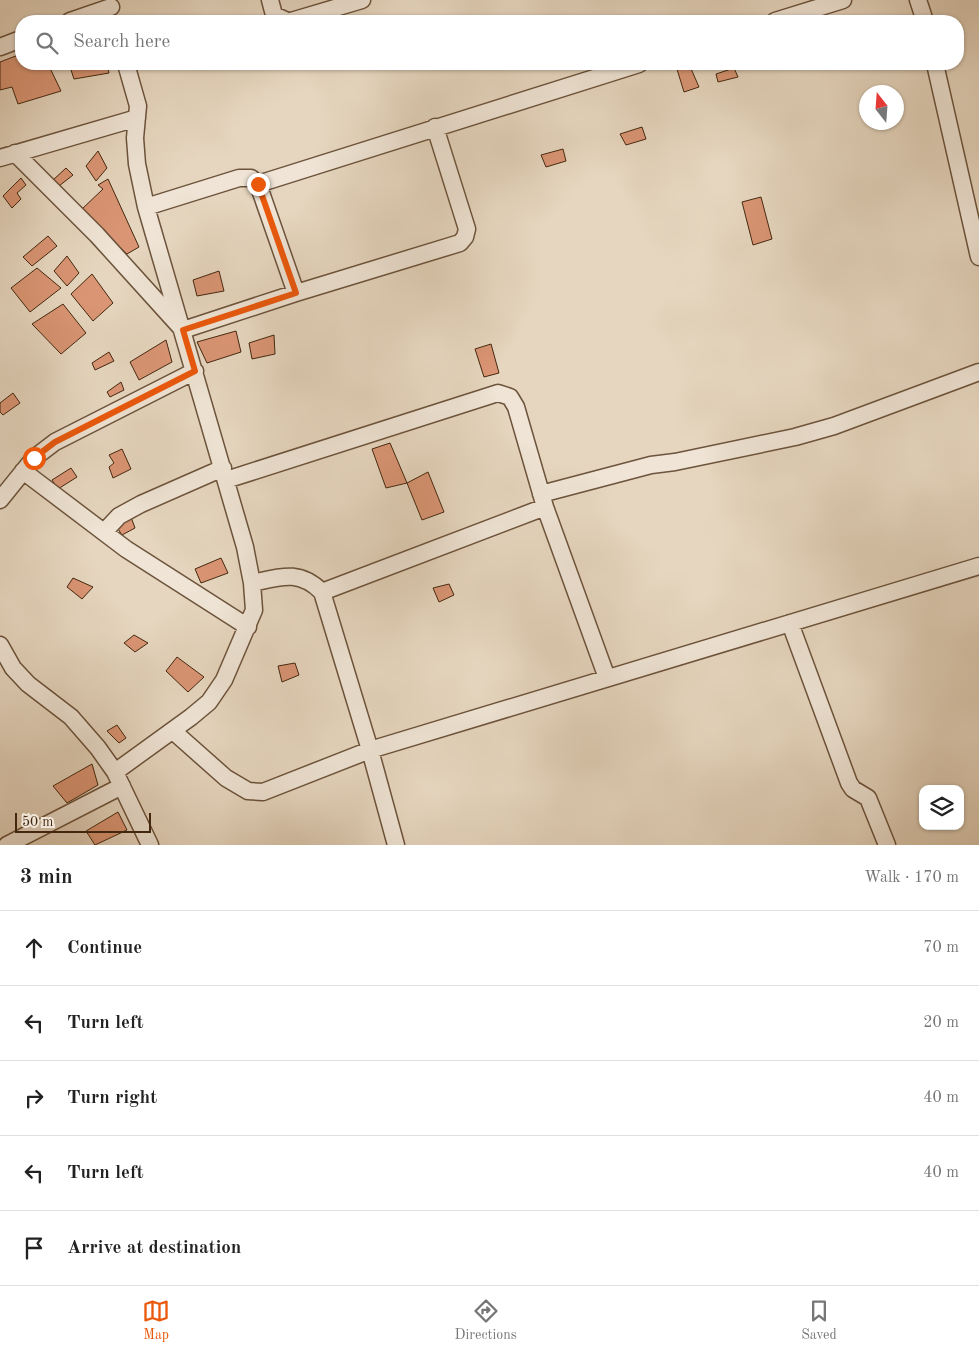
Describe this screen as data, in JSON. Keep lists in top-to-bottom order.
{
  "scale_bar": "50 m",
  "north": "top",
  "page": {
    "search": "Search here",
    "scale": "50 m",
    "heading": ["3 min", "Walk · 170 m"],
    "list": [
      ["Continue", "70 m"],
      ["Turn left", "20 m"],
      ["Turn right", "40 m"],
      ["Turn left", "40 m"],
      "Arrive at destination"
    ],
    "nav": ["Map", "Directions", "Saved"]
  }
}
